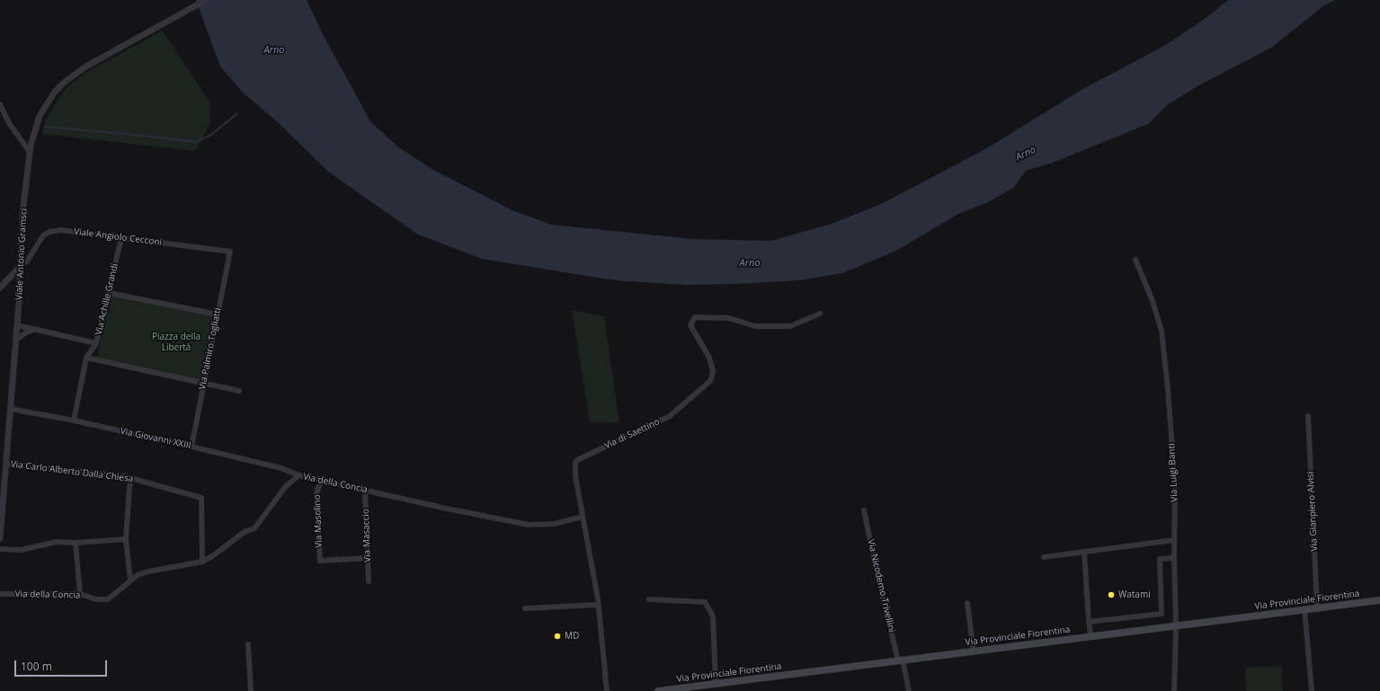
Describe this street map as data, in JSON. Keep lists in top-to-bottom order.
{
  "streets": {
    "main road": ["Via Provinciale Fiorentina"],
    "street": [
      "Viale Angiolo Cecconi",
      "Viale Antonio Gramsci",
      "Via Achille Grandi",
      "Via Palmiro Togliatti",
      "Via di Saettino",
      "Via Giovanni XXIII",
      "Via Carlo Alberto Dalla Chiesa",
      "Via Luigi Banti",
      "Via della Concia",
      "Via Gianpiero Alvisi",
      "Via Masolino",
      "Via Masaccio",
      "Via Nicodemo Trivellini"
    ]
  },
  "crossings": [
    ["Viale Angiolo Cecconi", "Viale Antonio Gramsci"],
    ["Viale Angiolo Cecconi", "Via Achille Grandi"],
    ["Viale Angiolo Cecconi", "Via Palmiro Togliatti"],
    ["Viale Antonio Gramsci", "Via Giovanni XXIII"],
    ["Viale Antonio Gramsci", "Via Carlo Alberto Dalla Chiesa"],
    ["Via Achille Grandi", "Via Giovanni XXIII"],
    ["Via Palmiro Togliatti", "Via Giovanni XXIII"],
    ["Via di Saettino", "Via della Concia"],
    ["Via Giovanni XXIII", "Via della Concia"],
    ["Via Carlo Alberto Dalla Chiesa", "Via della Concia"],
    ["Via Luigi Banti", "Via Provinciale Fiorentina"],
    ["Via della Concia", "Via Masolino"],
    ["Via della Concia", "Via Masaccio"],
    ["Via Gianpiero Alvisi", "Via Provinciale Fiorentina"],
    ["Via Masolino", "Via Masaccio"],
    ["Via Nicodemo Trivellini", "Via Provinciale Fiorentina"]
  ],
  "water": ["Arno"],
  "parks": ["Piazza della Libertà"],
  "places": ["Watami", "MD"],
  "scale_bar": "100 m"
}
